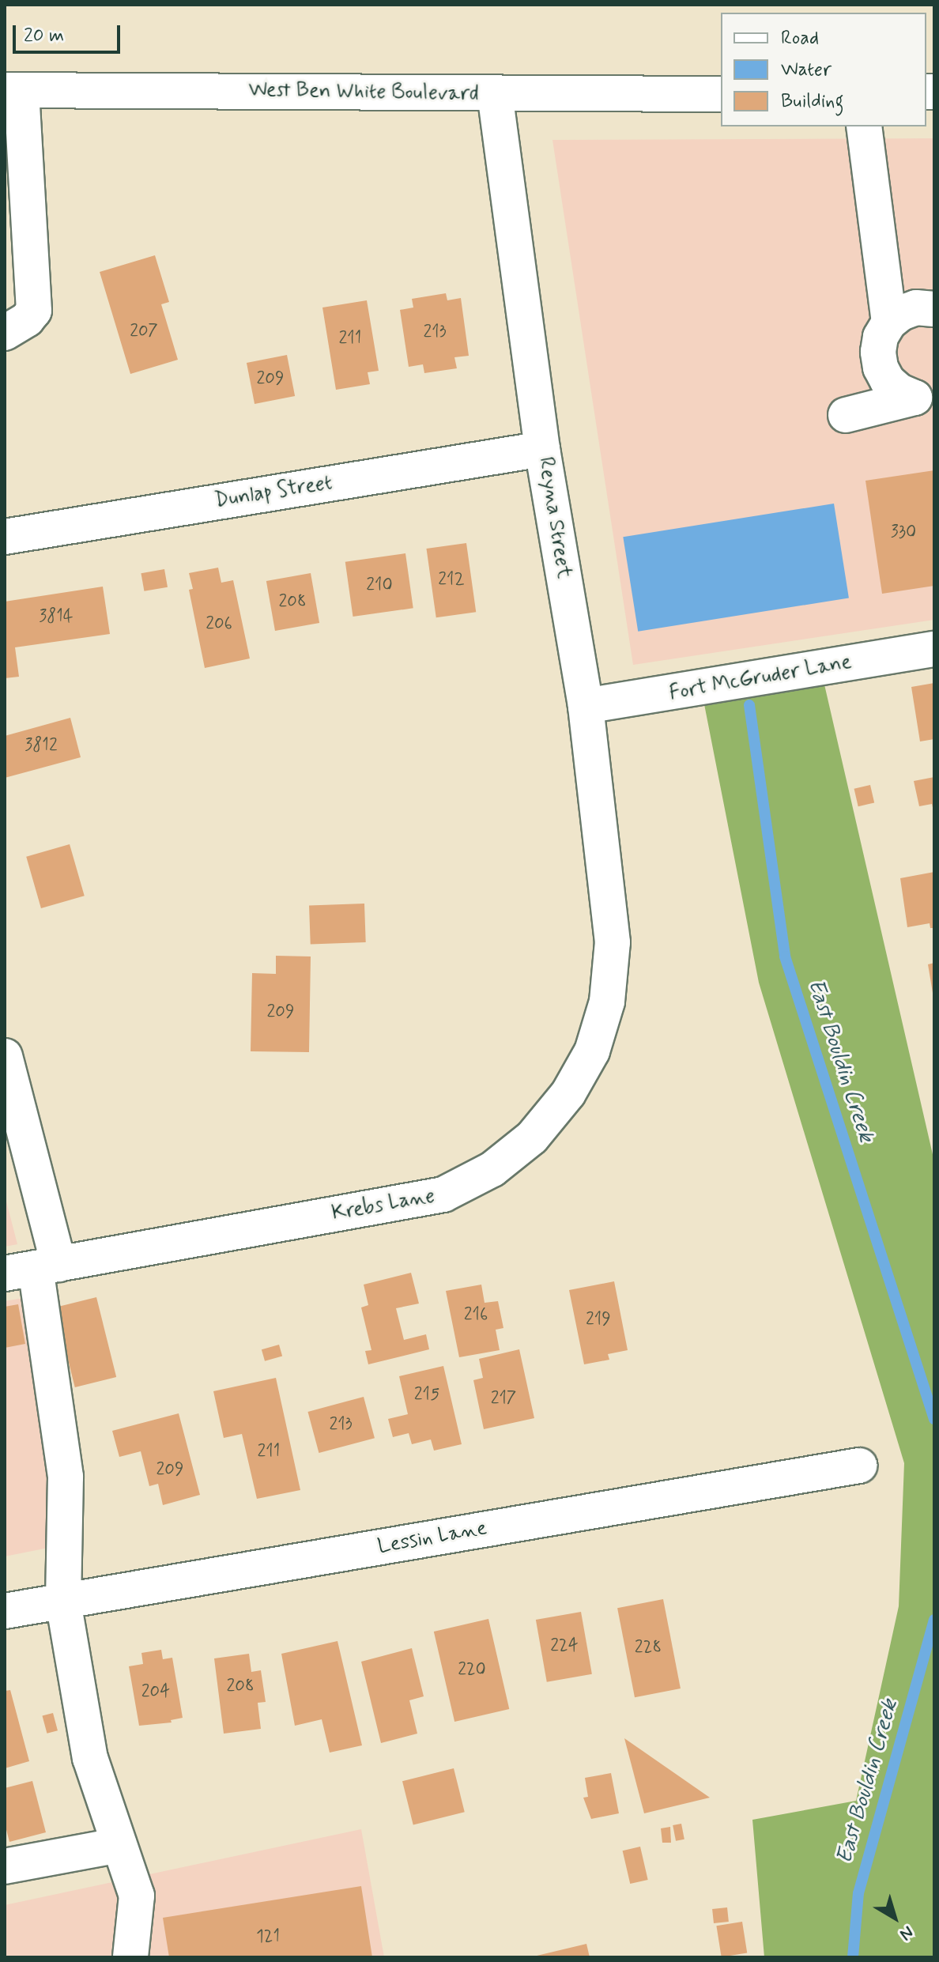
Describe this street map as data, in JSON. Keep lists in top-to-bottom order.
{
  "streets": {
    "street": [
      "West Ben White Boulevard",
      "Dunlap Street",
      "Reyna Street",
      "Fort McGruder Lane",
      "Krebs Lane",
      "Lessin Lane"
    ]
  },
  "crossings": [
    ["West Ben White Boulevard", "Reyna Street"],
    ["Dunlap Street", "Reyna Street"],
    ["Reyna Street", "Fort McGruder Lane"],
    ["Reyna Street", "Krebs Lane"]
  ],
  "water": ["East Bouldin Creek"],
  "house_numbers": [
    "207",
    "213",
    "211",
    "209",
    "330",
    "212",
    "210",
    "208",
    "3814",
    "206",
    "3812",
    "209",
    "216",
    "219",
    "215",
    "217",
    "213",
    "211",
    "209",
    "224",
    "228",
    "220",
    "208",
    "204",
    "121"
  ],
  "legend": ["Road", "Water", "Building"],
  "scale_bar": "20 m",
  "north": "bottom right"
}
